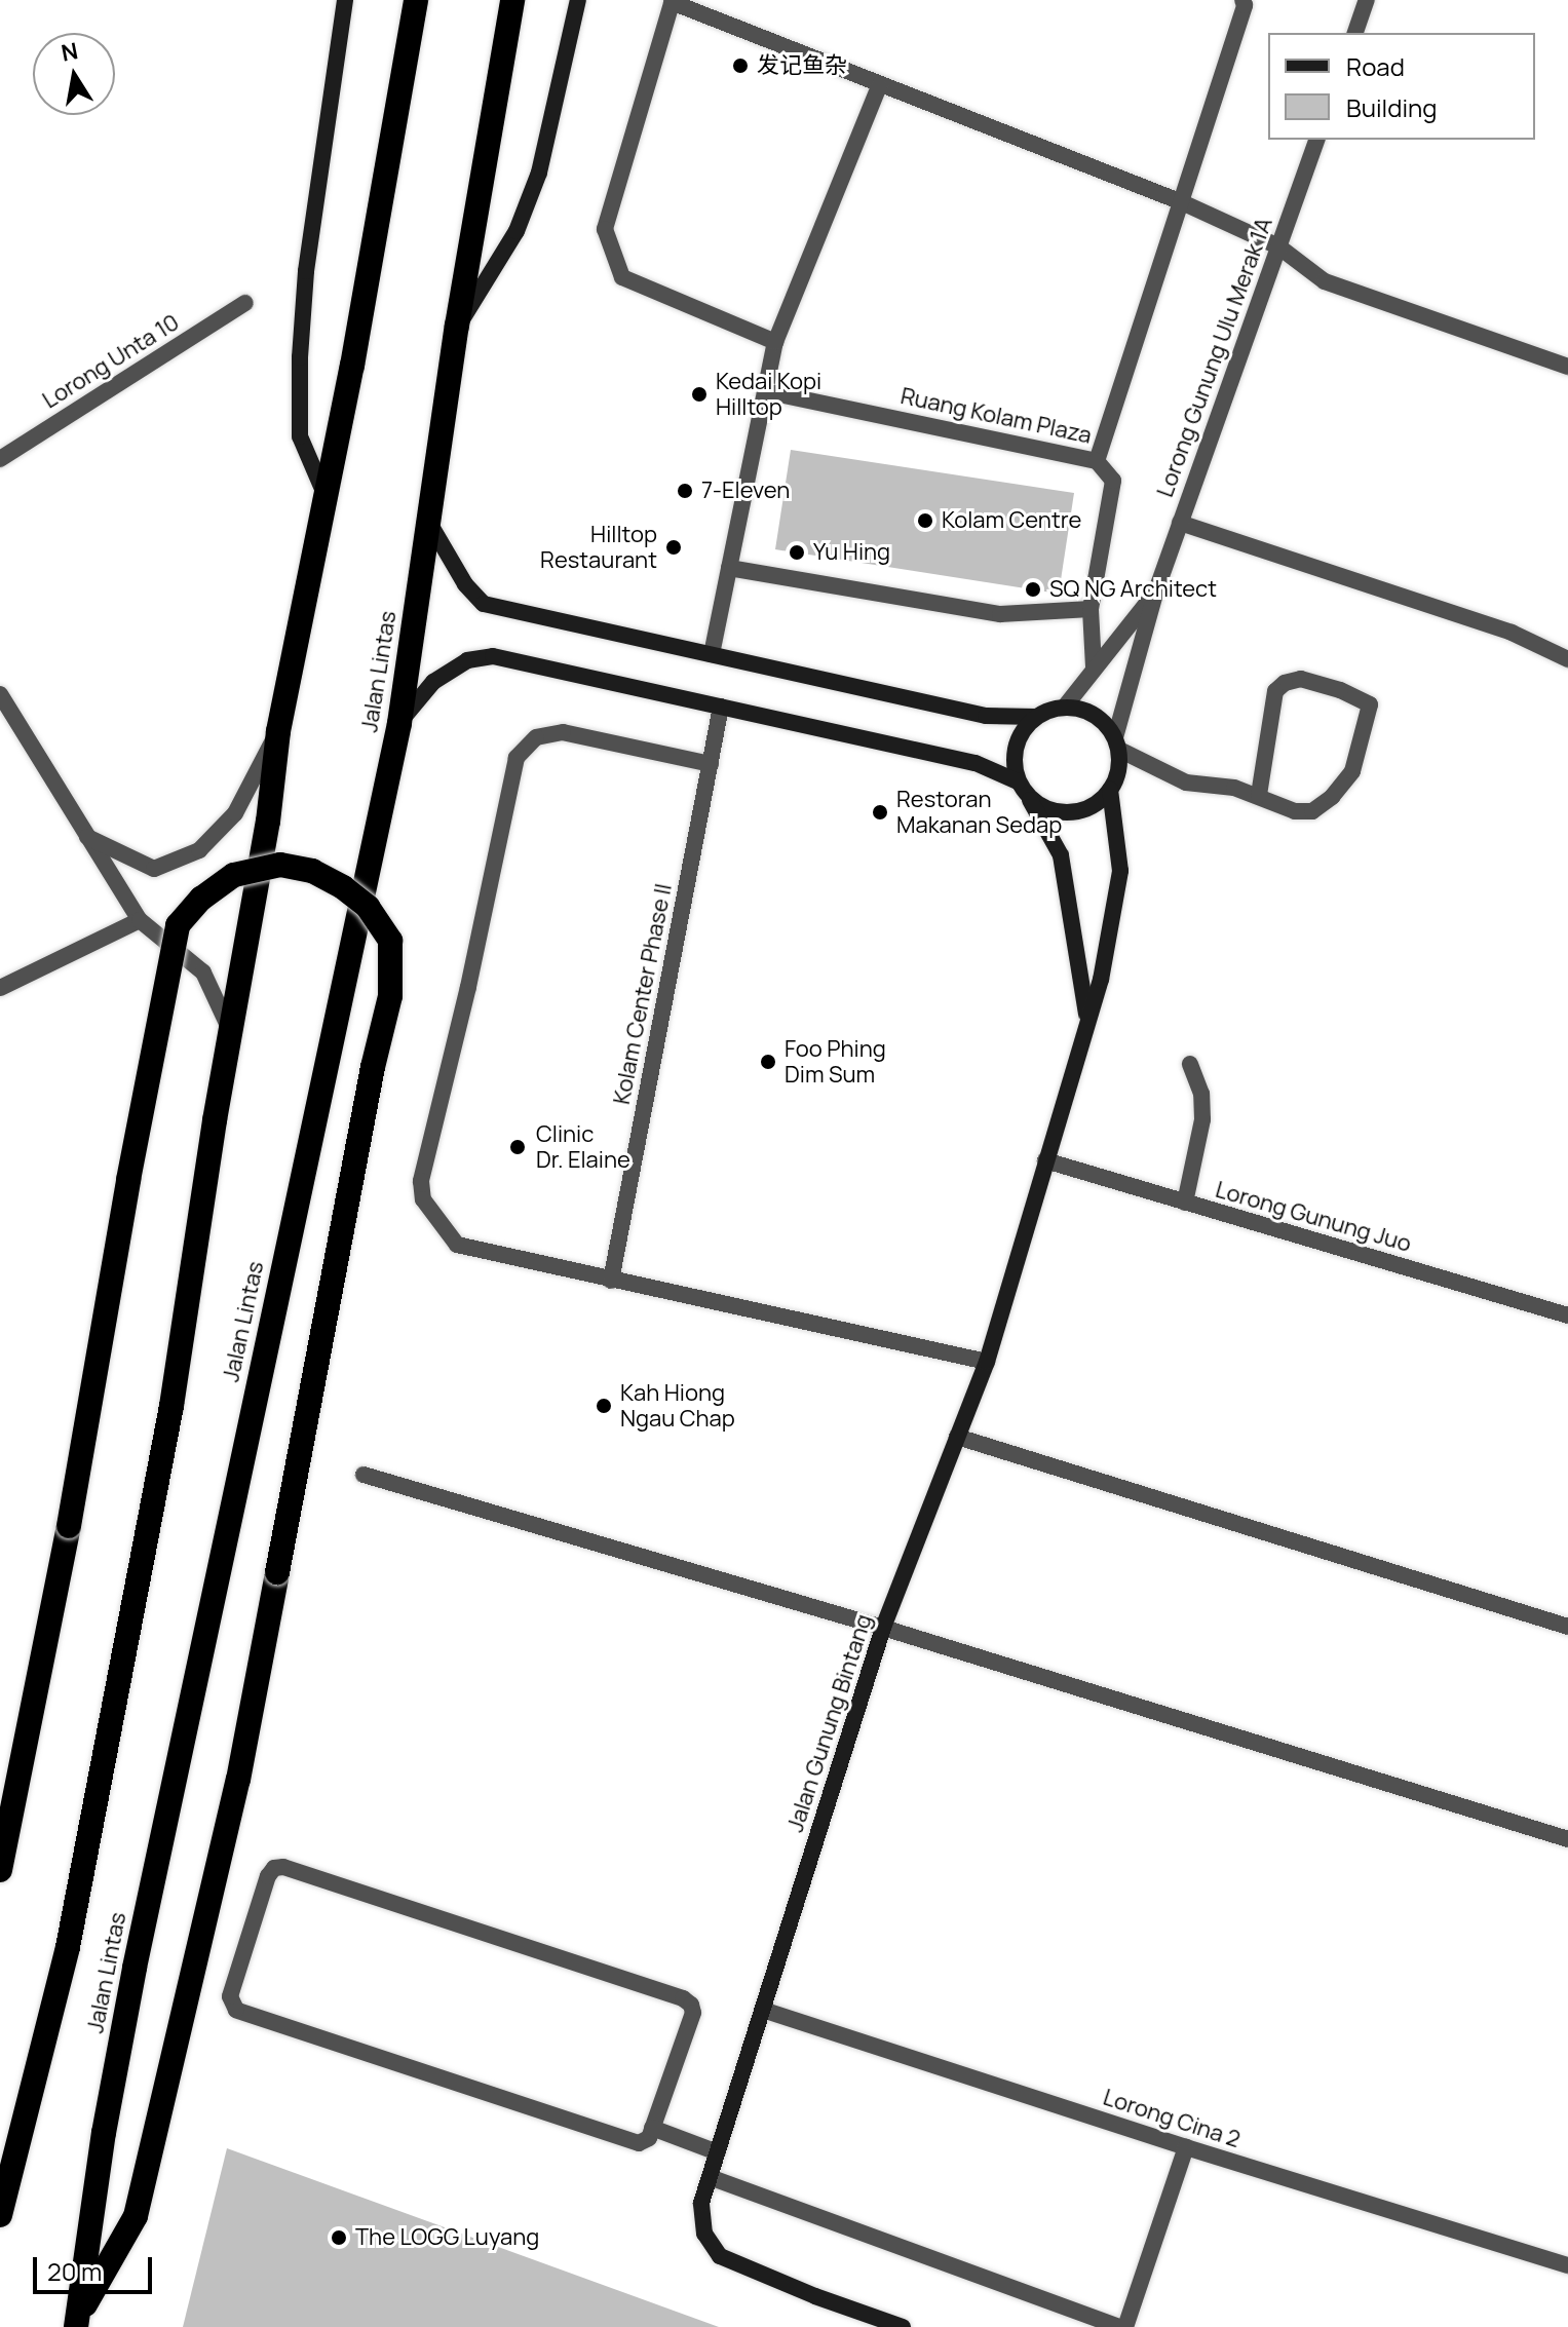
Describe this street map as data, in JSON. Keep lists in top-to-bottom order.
{
  "streets": {
    "highway": ["Jalan Lintas"],
    "street": [
      "Lorong Gunung Ulu Merak 1A",
      "Lorong Unta 10",
      "Ruang Kolam Plaza",
      "Kolam Center Phase II",
      "Lorong Gunung Juo",
      "Jalan Gunung Bintang",
      "Lorong Cina 2"
    ]
  },
  "crossings": [
    ["Lorong Gunung Ulu Merak 1A", "Jalan Gunung Bintang"],
    ["Lorong Gunung Juo", "Jalan Gunung Bintang"],
    ["Jalan Gunung Bintang", "Lorong Cina 2"]
  ],
  "places": [
    "发记鱼杂",
    "Kedai Kopi Hilltop",
    "7-Eleven",
    "Kolam Centre",
    "Hilltop Restaurant",
    "Yu Hing",
    "SQ NG Architect",
    "Restoran Makanan Sedap",
    "Foo Phing Dim Sum",
    "Clinic Dr. Elaine",
    "Kah Hiong Ngau Chap",
    "The LOGG Luyang"
  ],
  "legend": ["Road", "Building"],
  "scale_bar": "20 m",
  "north": "top"
}
